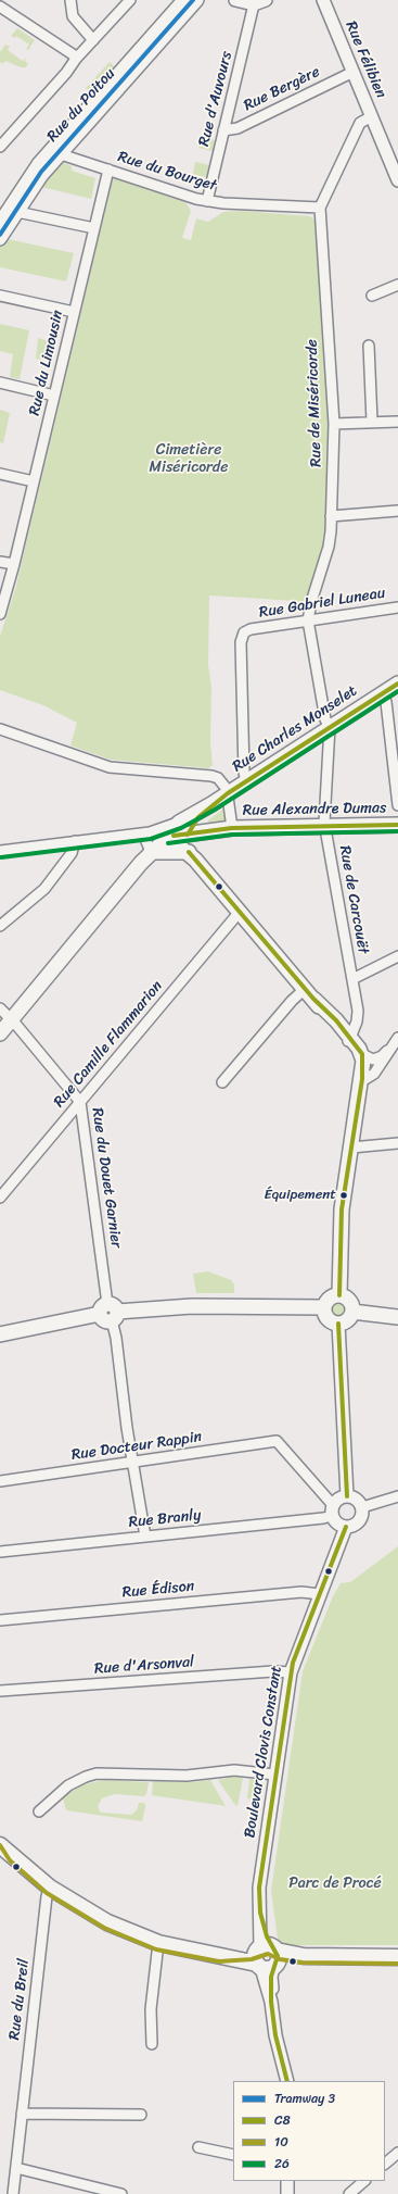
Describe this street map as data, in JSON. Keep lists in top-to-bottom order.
{
  "streets": {
    "main road": ["Rue Charles Monselet", "Rue Alexandre Dumas"],
    "street": [
      "Rue Félibien",
      "Rue Bergère",
      "Rue d'Auvours",
      "Rue du Poitou",
      "Rue du Bourget",
      "Rue du Limousin",
      "Rue de Miséricorde",
      "Rue Gabriel Luneau",
      "Rue de Carcouët",
      "Rue Camille Flammarion",
      "Rue du Douet Garnier",
      "Rue Docteur Rappin",
      "Rue Branly",
      "Rue Édison",
      "Rue d'Arsonval",
      "Boulevard Clovis Constant",
      "Rue du Breil"
    ]
  },
  "crossings": [
    ["Rue Félibien", "Rue Bergère"],
    ["Rue Félibien", "Rue de Miséricorde"],
    ["Rue Bergère", "Rue d'Auvours"],
    ["Rue d'Auvours", "Rue du Bourget"],
    ["Rue du Poitou", "Rue du Bourget"],
    ["Rue du Bourget", "Rue du Limousin"],
    ["Rue du Bourget", "Rue de Miséricorde"],
    ["Rue de Miséricorde", "Rue Gabriel Luneau"],
    ["Rue de Miséricorde", "Rue Charles Monselet"],
    ["Rue de Miséricorde", "Rue de Carcouët"],
    ["Rue Gabriel Luneau", "Rue Charles Monselet"],
    ["Rue Charles Monselet", "Rue Alexandre Dumas"],
    ["Rue Charles Monselet", "Rue de Carcouët"],
    ["Rue Alexandre Dumas", "Rue de Carcouët"],
    ["Rue Camille Flammarion", "Rue du Douet Garnier"],
    ["Rue du Douet Garnier", "Rue Docteur Rappin"],
    ["Rue du Douet Garnier", "Rue Branly"],
    ["Rue Docteur Rappin", "Rue Branly"],
    ["Rue Docteur Rappin", "Boulevard Clovis Constant"],
    ["Rue Branly", "Boulevard Clovis Constant"],
    ["Rue Édison", "Boulevard Clovis Constant"],
    ["Rue d'Arsonval", "Boulevard Clovis Constant"]
  ],
  "parks": ["Cimetière Miséricorde", "Parc de Procé"],
  "places": ["Équipement"],
  "lines": [
    "tram line 3",
    "transit line C8",
    "transit line 26",
    "transit line 10"
  ],
  "legend": [
    "Tramway 3",
    "C8",
    "10",
    "26"
  ]
}
